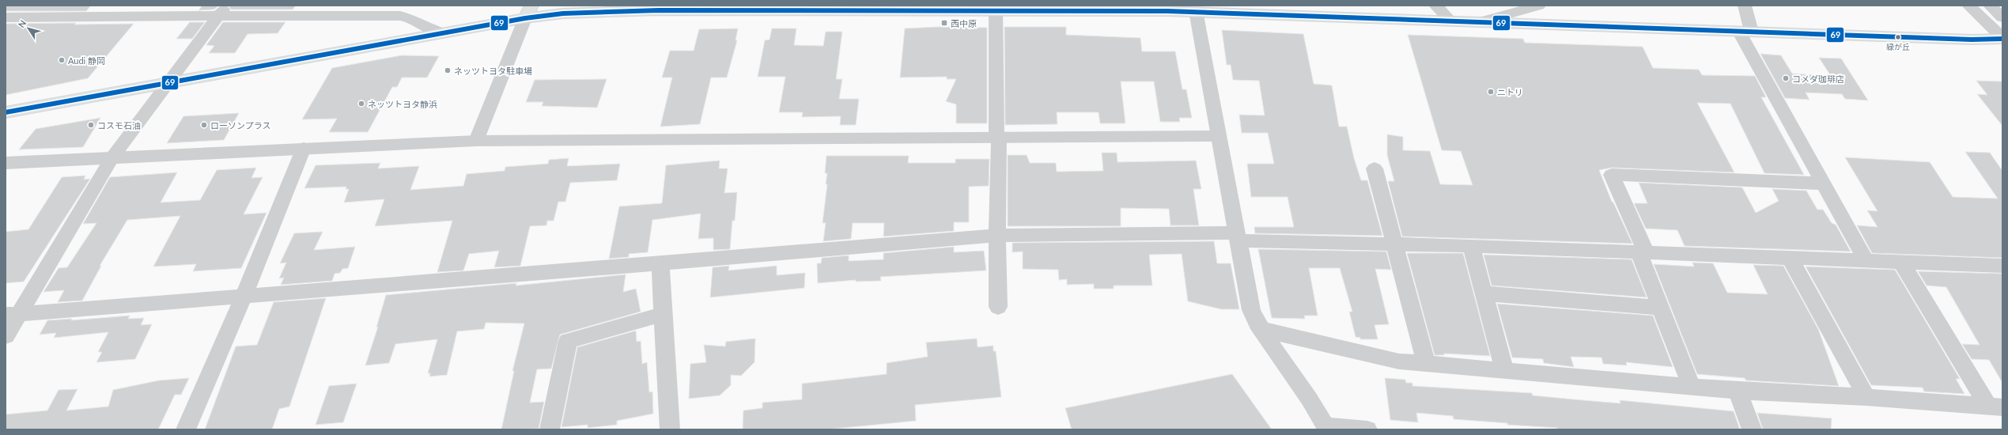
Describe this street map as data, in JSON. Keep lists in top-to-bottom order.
{
  "places": {
    "transit": ["西中原"],
    "other": [
      "緑が丘",
      "Audi 静岡",
      "ネッツトヨタ駐車場",
      "コメダ珈琲店",
      "ニトリ",
      "ネッツトヨタ静浜",
      "コスモ石油",
      "ローソンプラス"
    ]
  },
  "lines": ["transit line 69"],
  "north": "top left"
}
